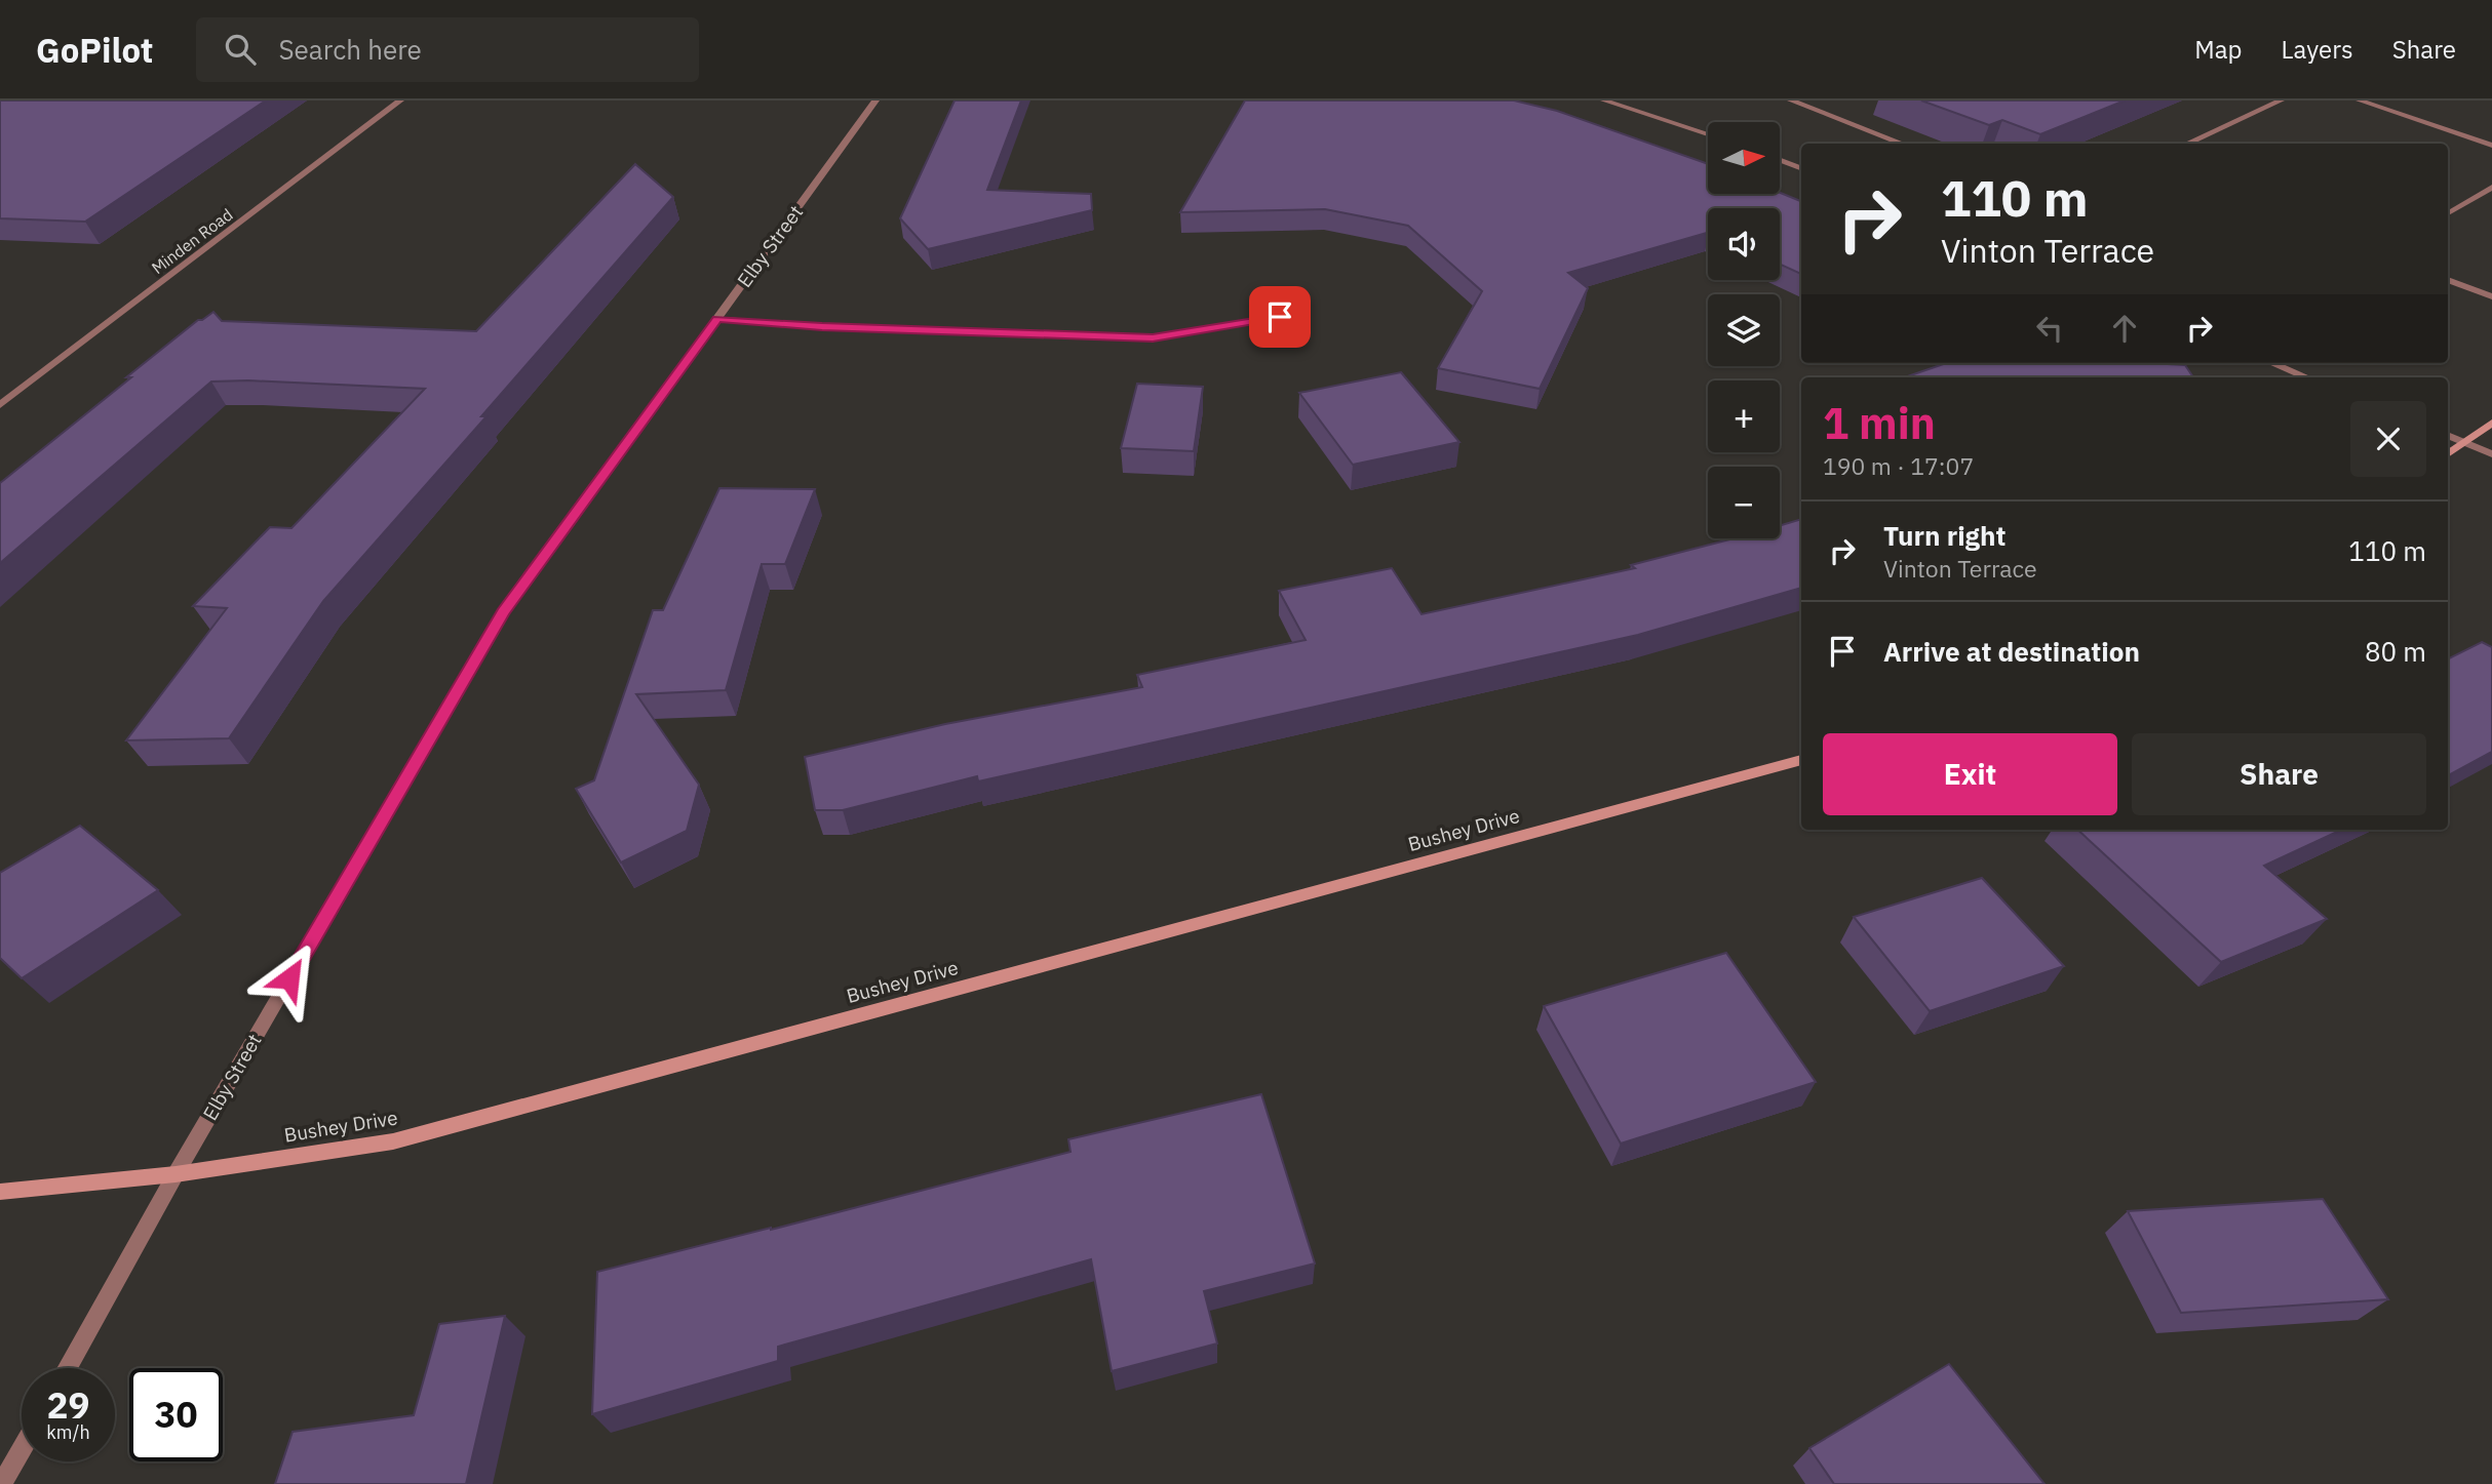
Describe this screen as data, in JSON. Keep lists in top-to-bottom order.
{
  "streets": {
    "street": ["Minden Road", "Elby Street", "Bushey Drive"]
  },
  "crossings": [
    ["Elby Street", "Bushey Drive"]
  ],
  "north": "right",
  "page": {
    "header": "GoPilot",
    "search": "Search here",
    "nav": ["Map", "Layers", "Share"],
    "map_buttons": ["+", "−"],
    "turn": ["110 m", "Vinton Terrace"],
    "heading": ["1 min", "190 m · 17:07"],
    "list": [
      {
        "name": "Turn right",
        "note": "Vinton Terrace",
        "value": "110 m"
      },
      {
        "name": "Arrive at destination",
        "value": "80 m"
      }
    ],
    "buttons": ["Exit", "Share"],
    "speed": "29 km/h",
    "limit": "30"
  }
}
